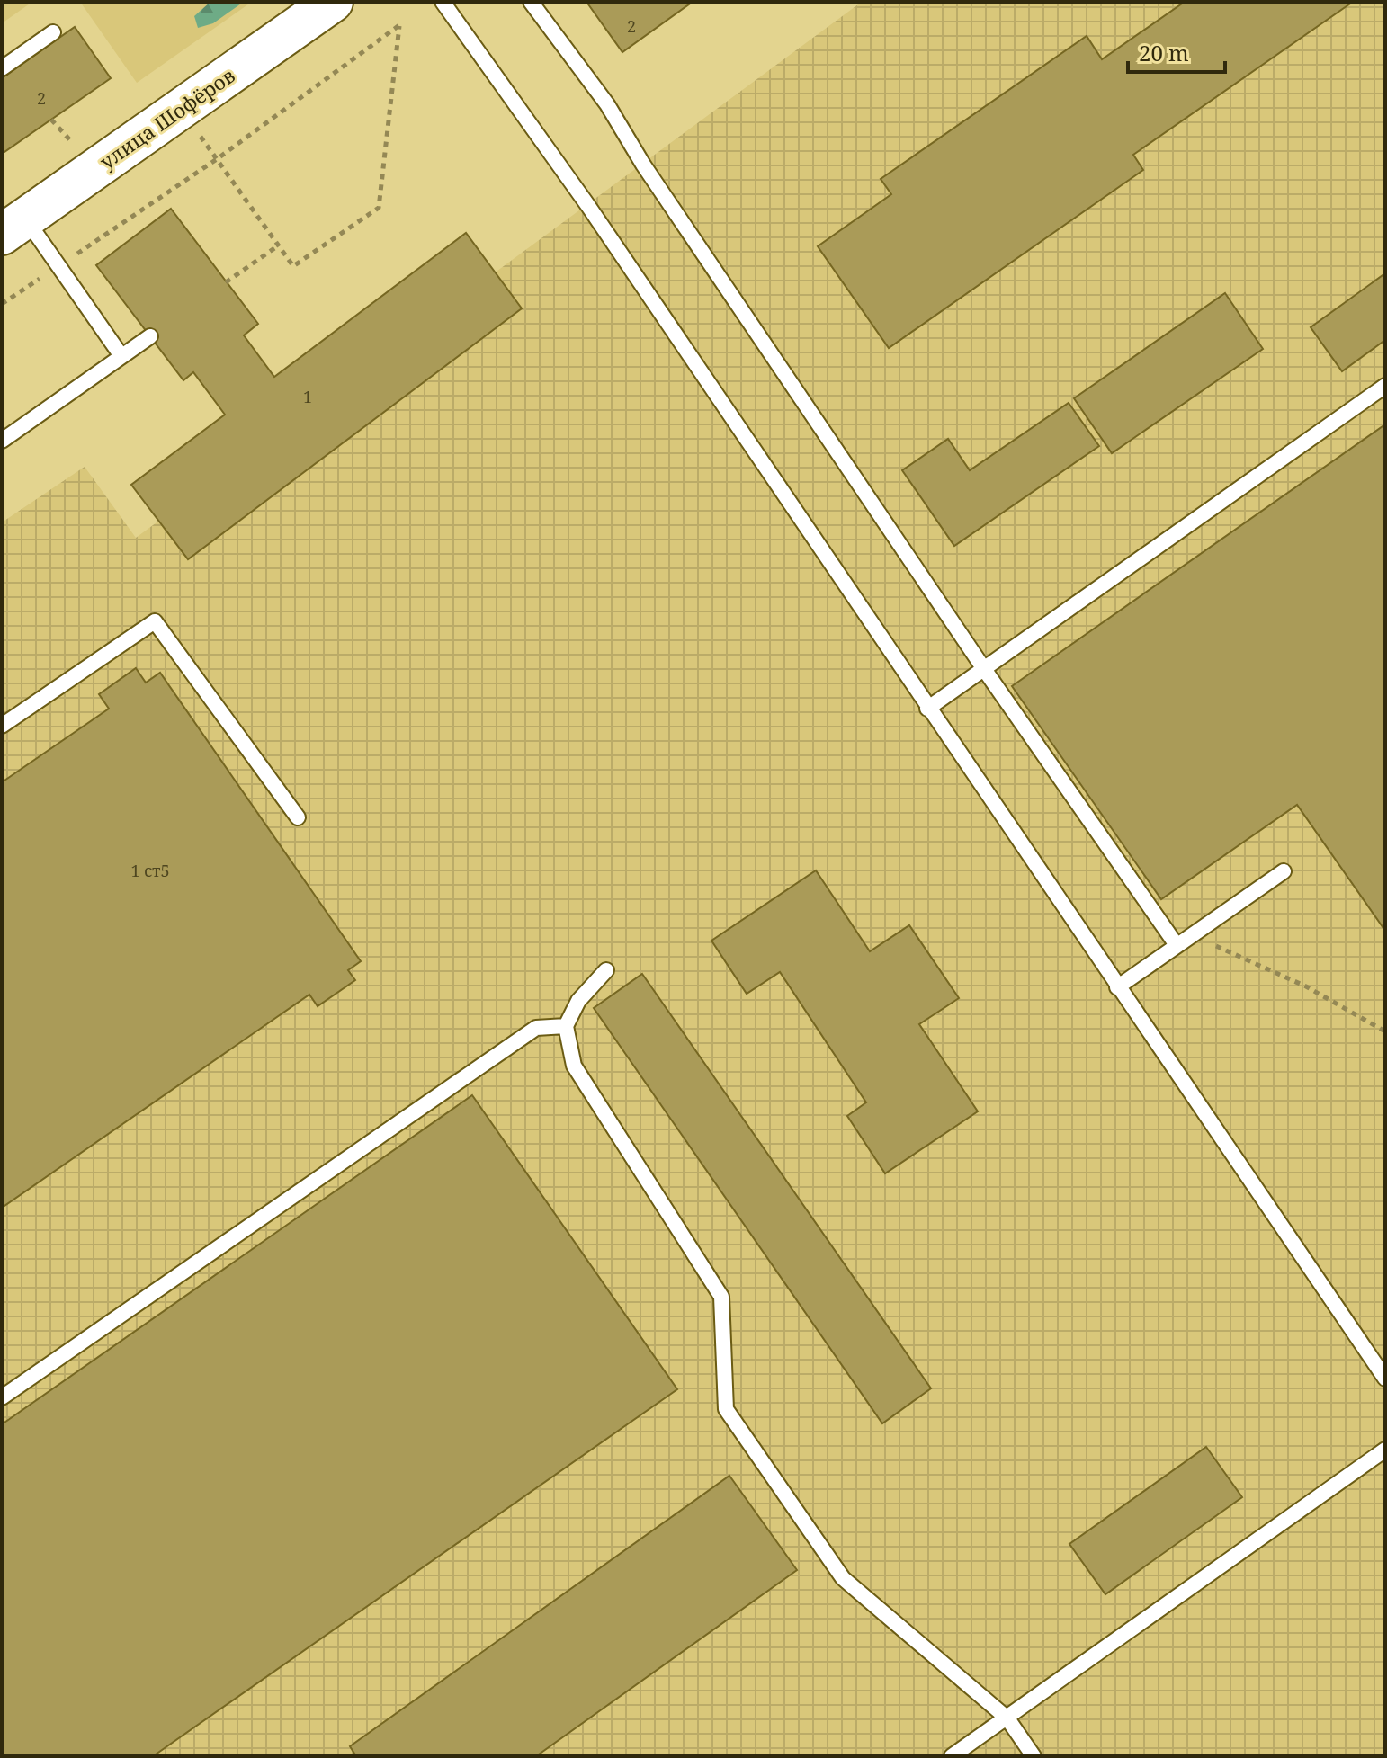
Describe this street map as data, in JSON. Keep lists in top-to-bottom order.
{
  "streets": {
    "street": ["улица Шофёров"]
  },
  "house_numbers": [
    "2",
    "2",
    "1",
    "1 ст5"
  ],
  "scale_bar": "20 m"
}
